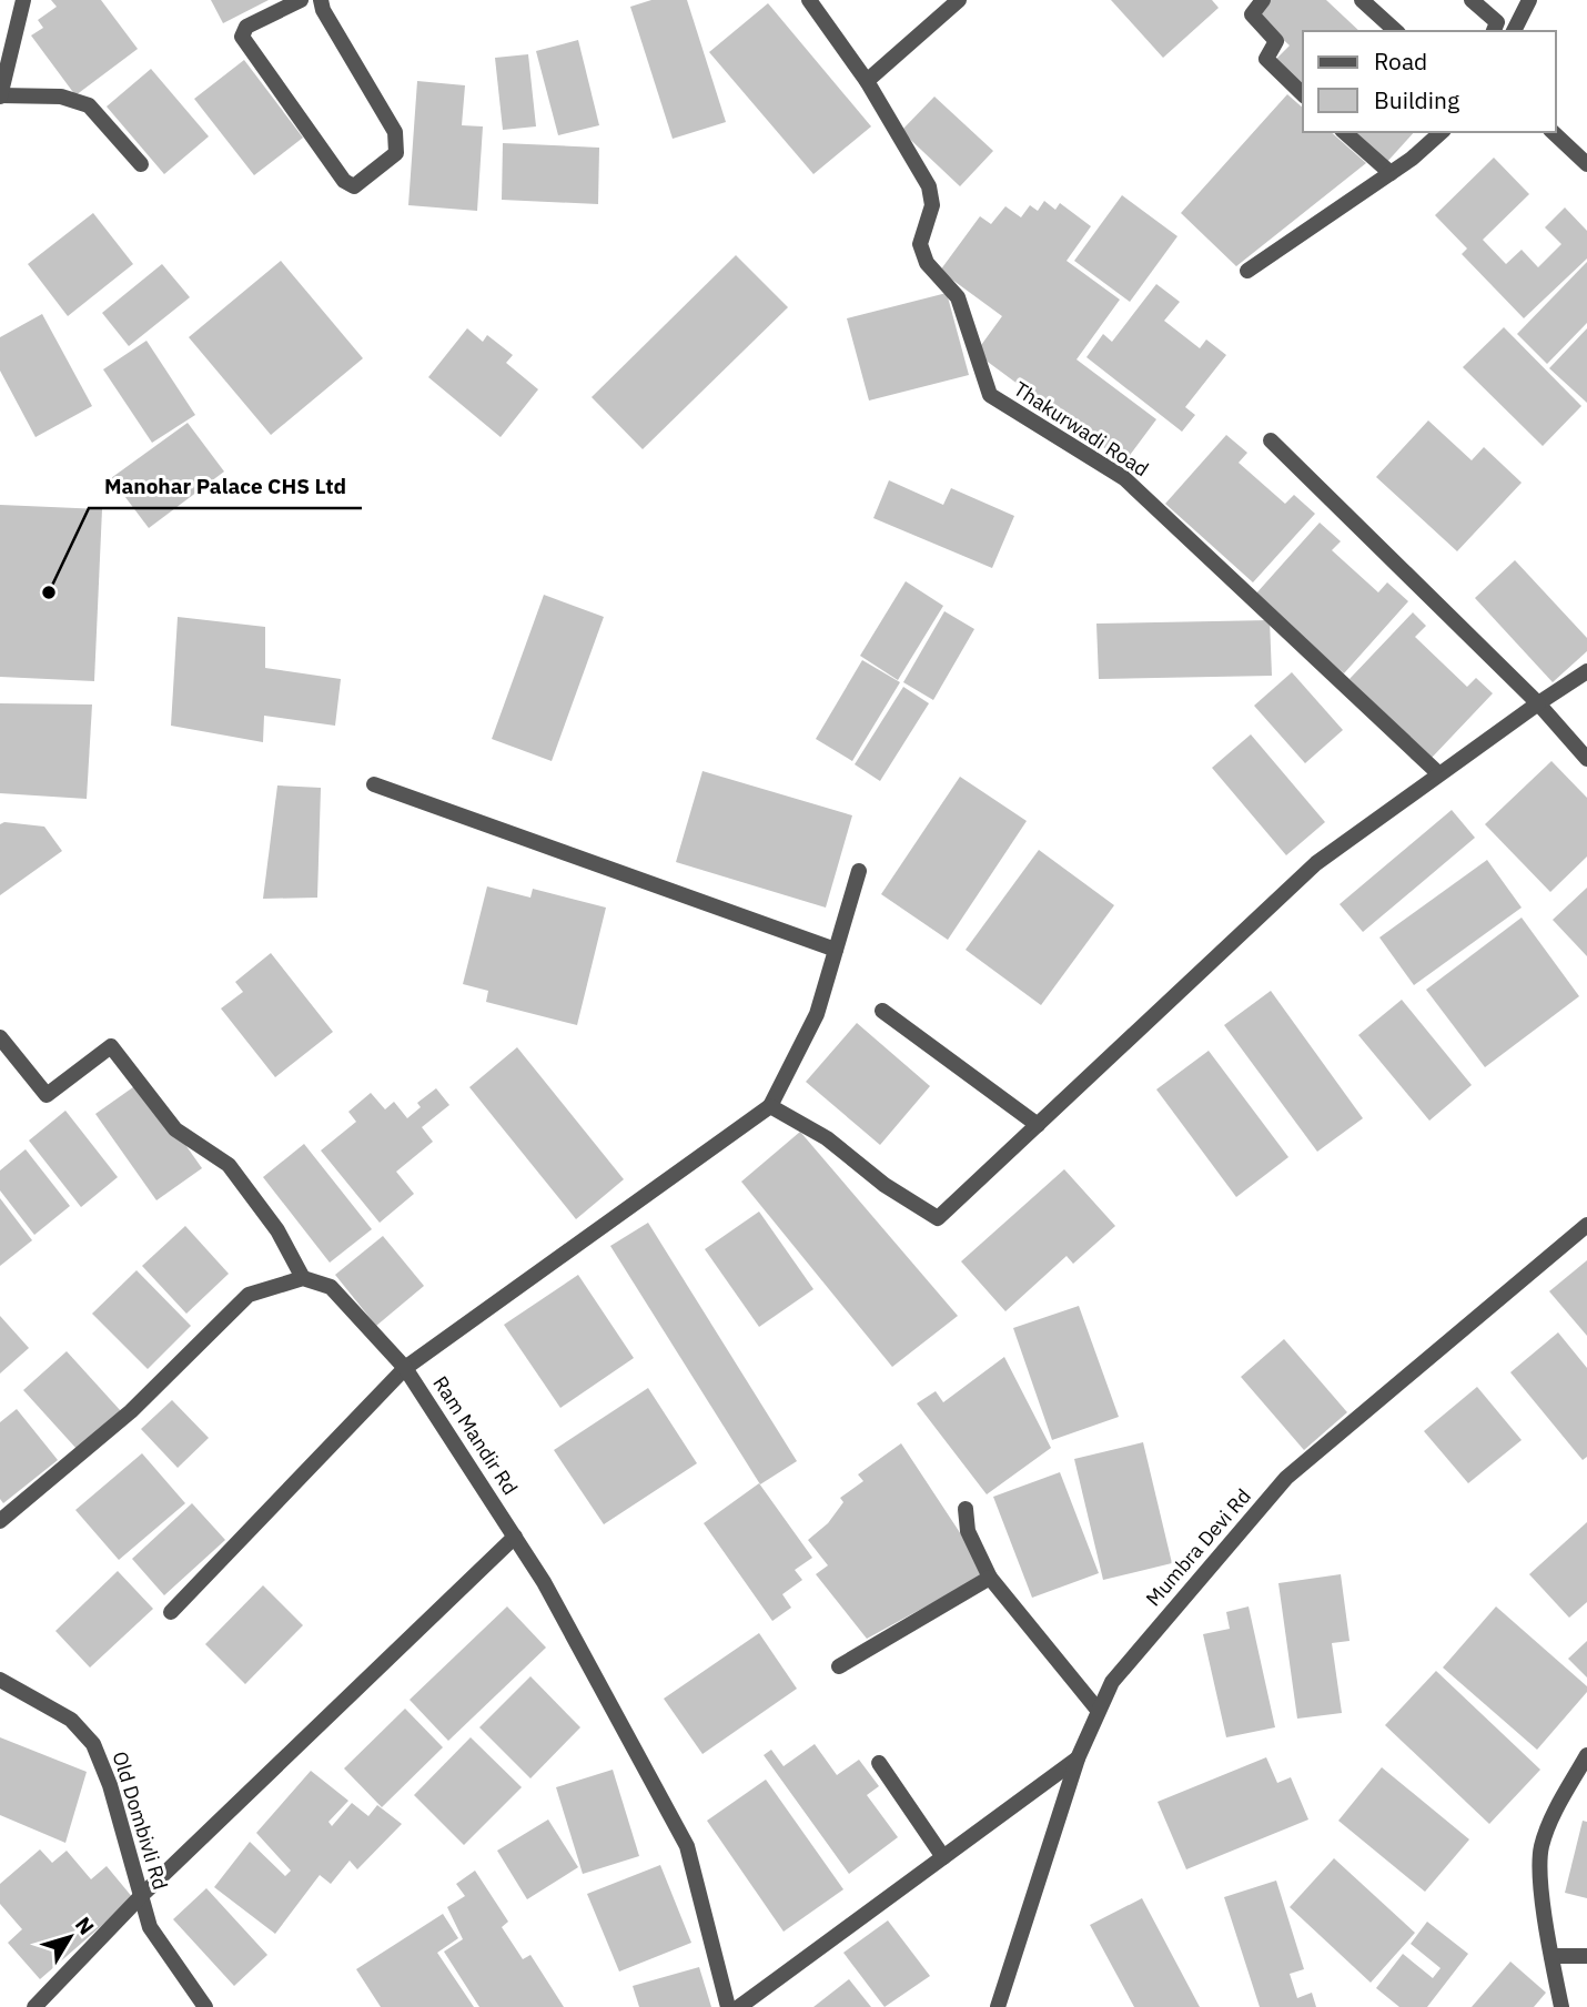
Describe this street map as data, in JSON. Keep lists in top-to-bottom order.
{
  "streets": {
    "street": [
      "Thakurwadi Road",
      "Ram Mandir Rd",
      "Mumbra Devi Rd",
      "Old Dombivli Rd"
    ]
  },
  "places": ["Manohar Palace CHS Ltd"],
  "legend": ["Road", "Building"],
  "north": "top right"
}
